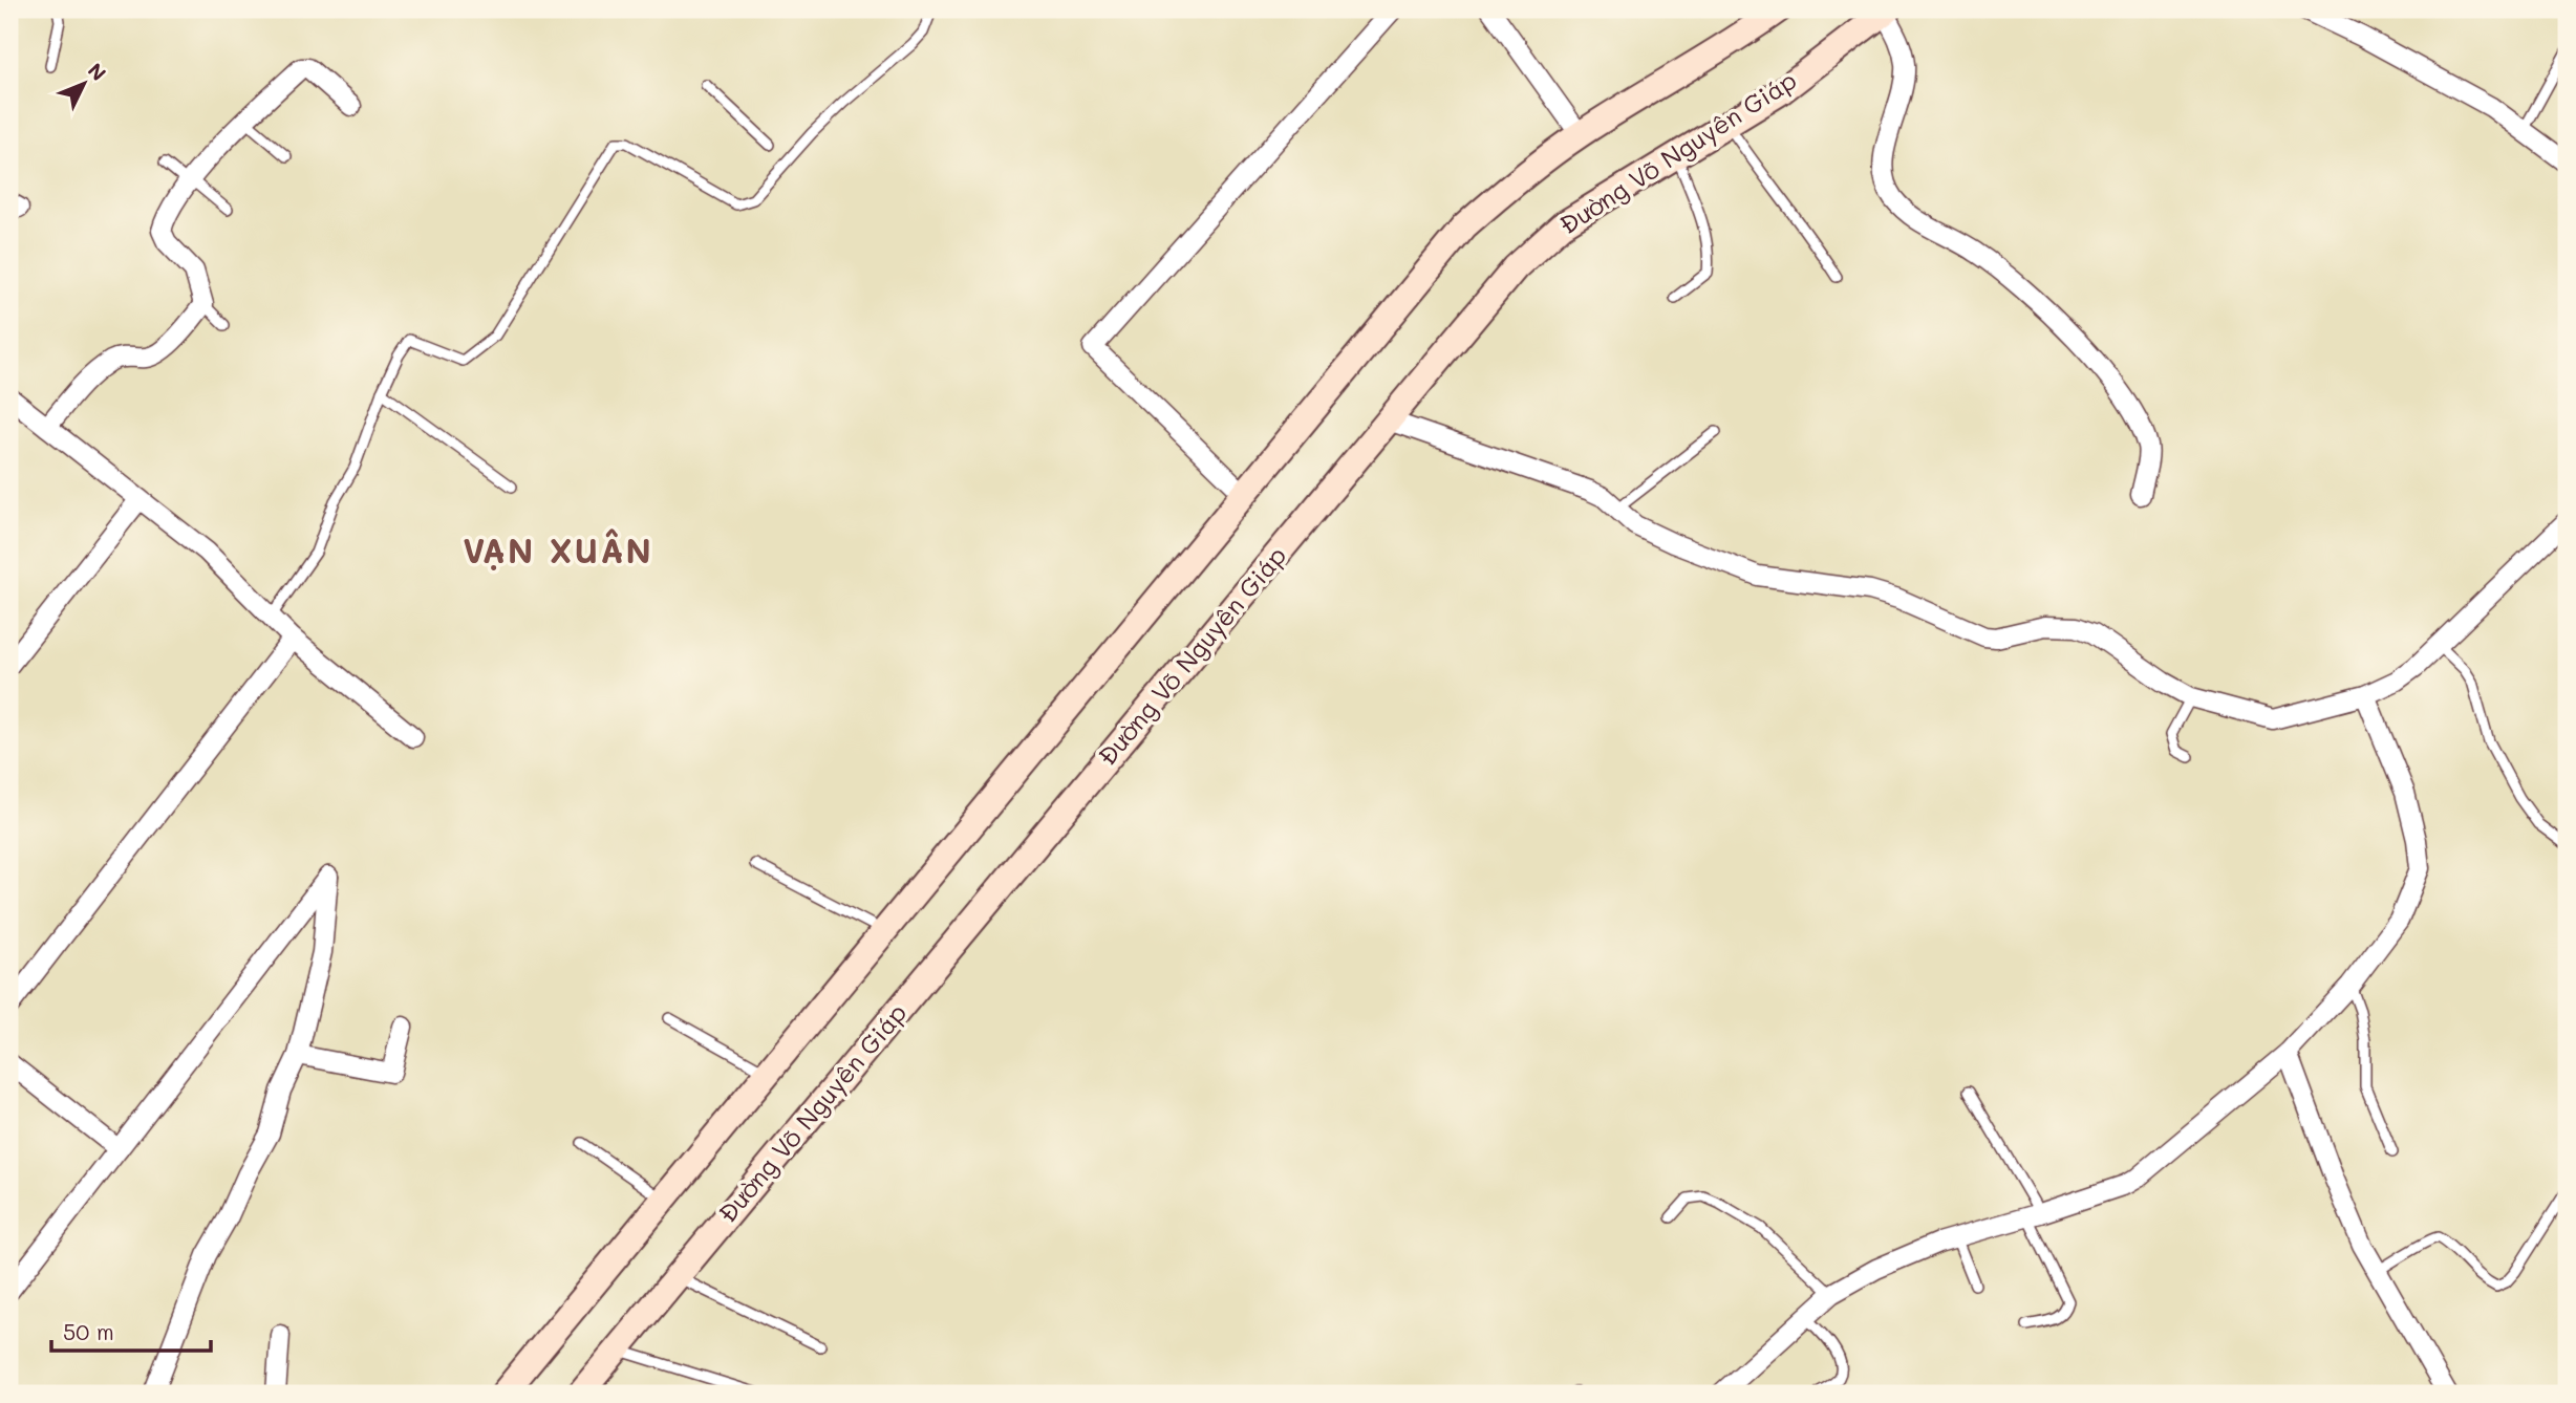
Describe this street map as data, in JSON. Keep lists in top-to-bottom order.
{
  "streets": {
    "main road": ["Đường Võ Nguyên Giáp"]
  },
  "districts": ["VẠN XUÂN"],
  "scale_bar": "50 m",
  "north": "top right"
}
